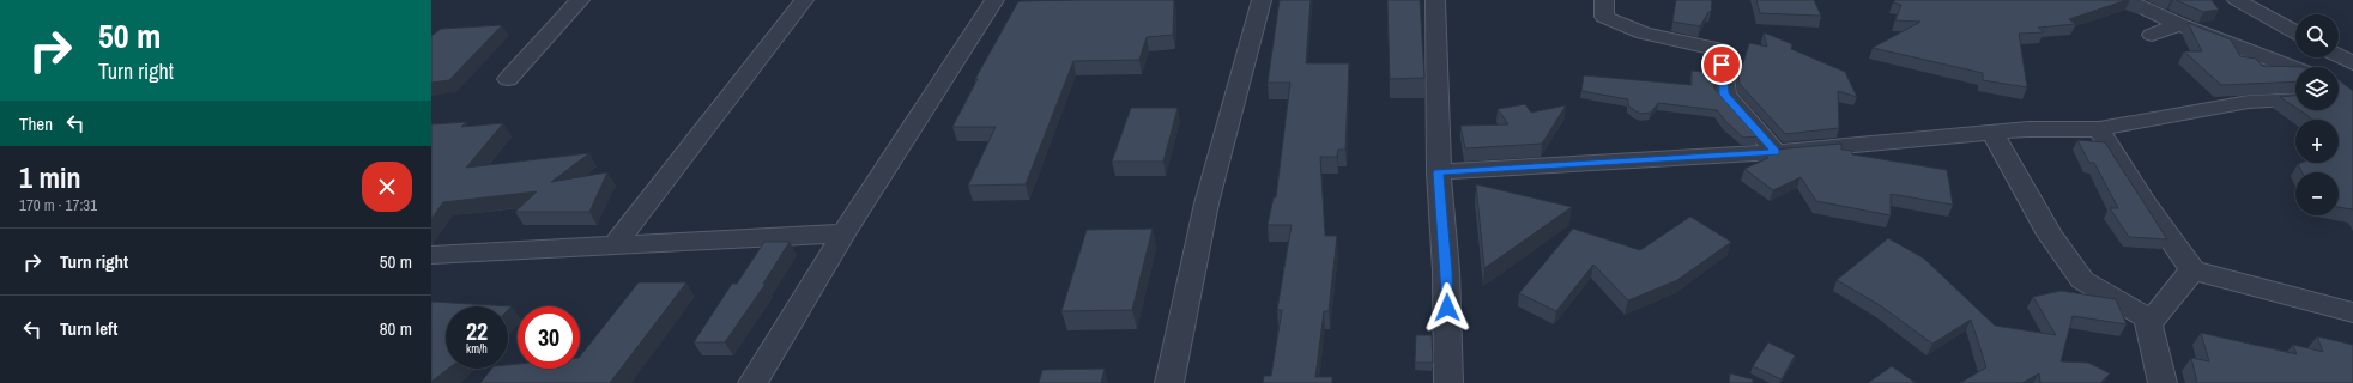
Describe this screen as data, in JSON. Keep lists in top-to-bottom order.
{
  "page": {
    "turn": ["50 m", "Turn right"],
    "map_buttons": ["+", "−"],
    "then": "Then",
    "heading": ["1 min", "170 m · 17:31"],
    "list": [
      {
        "name": "Turn right",
        "value": "50 m"
      },
      {
        "name": "Turn left",
        "value": "80 m"
      }
    ],
    "speed": "22 km/h",
    "limit": "30"
  }
}
